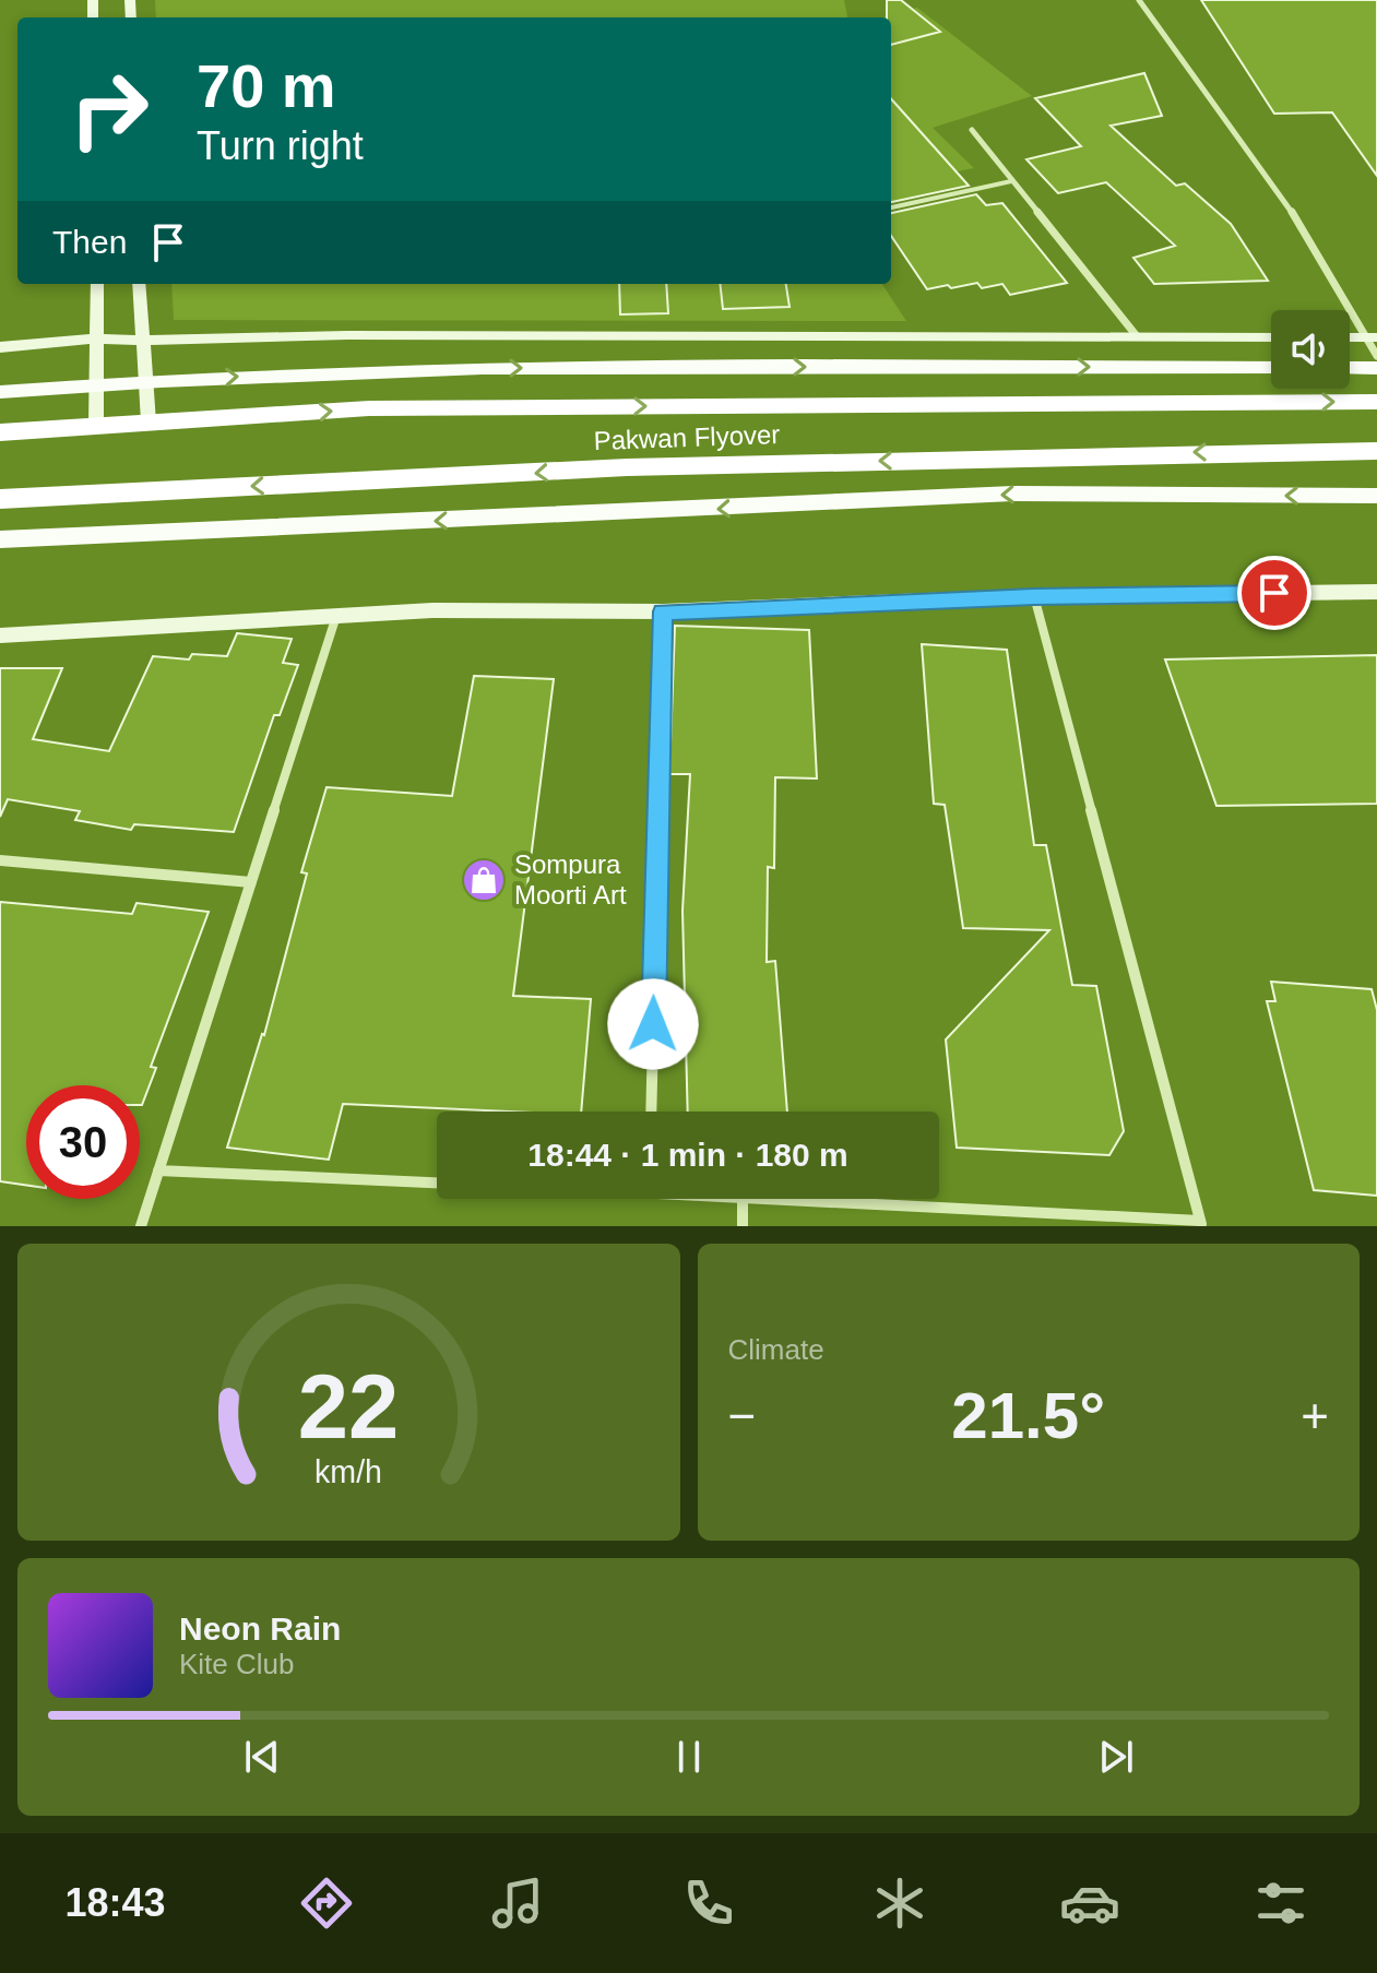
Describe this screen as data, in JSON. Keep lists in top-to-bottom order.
{
  "streets": {
    "highway": ["Pakwan Flyover"]
  },
  "places": {
    "shop": ["Sompura Moorti Art"]
  },
  "page": {
    "turn": ["70 m", "Turn right"],
    "then": "Then",
    "limit": "30",
    "trip": "18:44 · 1 min · 180 m",
    "tile": "Climate",
    "heat": ["−", "21.5°", "+"],
    "song": ["Neon Rain", "Kite Club"],
    "tabs": "18:43",
    "gauge": ["22", "km/h"]
  }
}
